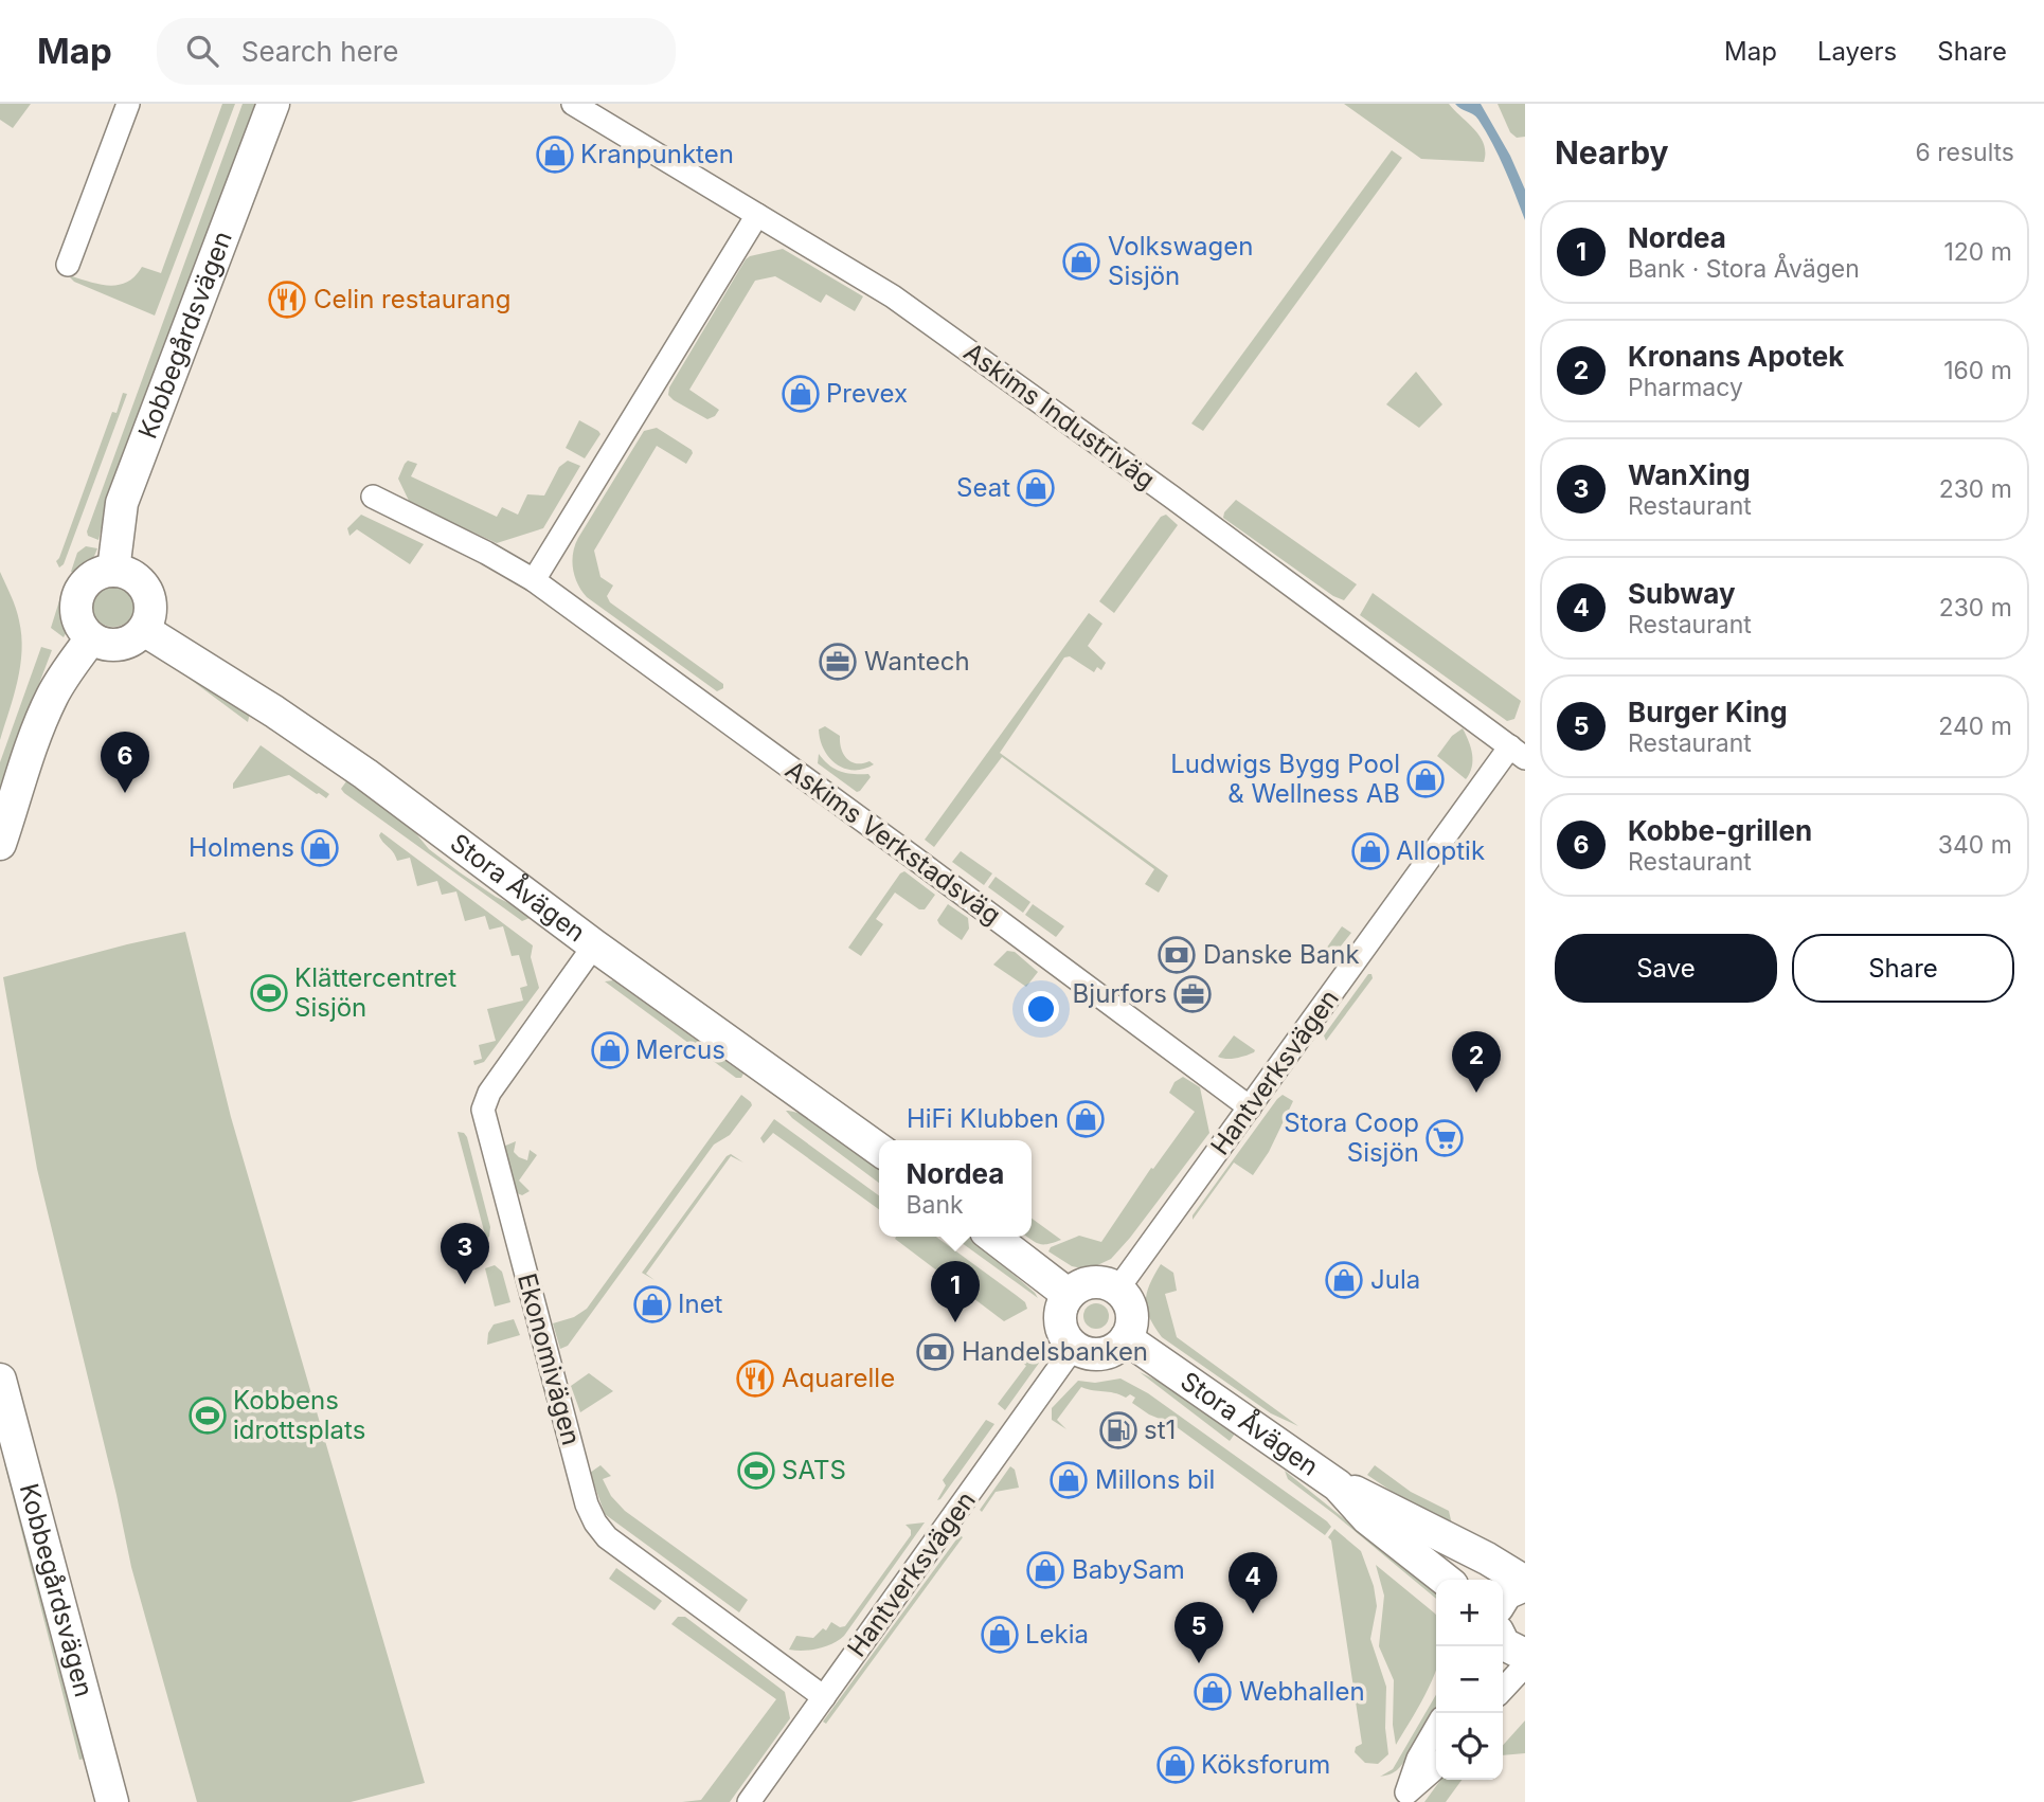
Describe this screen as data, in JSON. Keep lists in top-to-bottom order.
{
  "streets": {
    "street": [
      "Kobbegårdsvägen",
      "Askims Industriväg",
      "Askims Verkstadsväg",
      "Stora Åvägen",
      "Hantverksvägen",
      "Ekonomivägen"
    ]
  },
  "crossings": [
    ["Kobbegårdsvägen", "Stora Åvägen"],
    ["Askims Industriväg", "Hantverksvägen"],
    ["Askims Verkstadsväg", "Hantverksvägen"],
    ["Stora Åvägen", "Hantverksvägen"],
    ["Stora Åvägen", "Ekonomivägen"],
    ["Hantverksvägen", "Ekonomivägen"]
  ],
  "places": {
    "shop": [
      "Kranpunkten",
      "Volkswagen Sisjön",
      "Prevex",
      "Seat",
      "Ludwigs Bygg Pool & Wellness AB",
      "Holmens",
      "Alloptik",
      "Mercus",
      "HiFi Klubben",
      "Jula",
      "Inet",
      "Millons bil",
      "BabySam",
      "Lekia",
      "Webhallen",
      "Köksforum"
    ],
    "restaurant": ["Celin restaurang", "Aquarelle"],
    "office": ["Wantech", "Bjurfors"],
    "bank": ["Danske Bank", "Handelsbanken"],
    "sports": ["Klättercentret Sisjön", "Kobbens idrottsplats", "SATS"],
    "supermarket": ["Stora Coop Sisjön"],
    "fuel station": ["st1"]
  },
  "page": {
    "header": "Map",
    "search": "Search here",
    "nav": ["Map", "Layers", "Share"],
    "heading": ["Nearby", "6 results"],
    "list": [
      {
        "mark": "1",
        "name": "Nordea",
        "note": "Bank · Stora Åvägen",
        "value": "120 m"
      },
      {
        "mark": "2",
        "name": "Kronans Apotek",
        "note": "Pharmacy",
        "value": "160 m"
      },
      {
        "mark": "3",
        "name": "WanXing",
        "note": "Restaurant",
        "value": "230 m"
      },
      {
        "mark": "4",
        "name": "Subway",
        "note": "Restaurant",
        "value": "230 m"
      },
      {
        "mark": "5",
        "name": "Burger King",
        "note": "Restaurant",
        "value": "240 m"
      },
      {
        "mark": "6",
        "name": "Kobbe-grillen",
        "note": "Restaurant",
        "value": "340 m"
      }
    ],
    "pins": [
      "6",
      "2",
      "3",
      "1",
      "4",
      "5"
    ],
    "buttons": ["Save", "Share"],
    "popup": ["Nordea", "Bank"],
    "map_buttons": ["+", "−"]
  }
}
